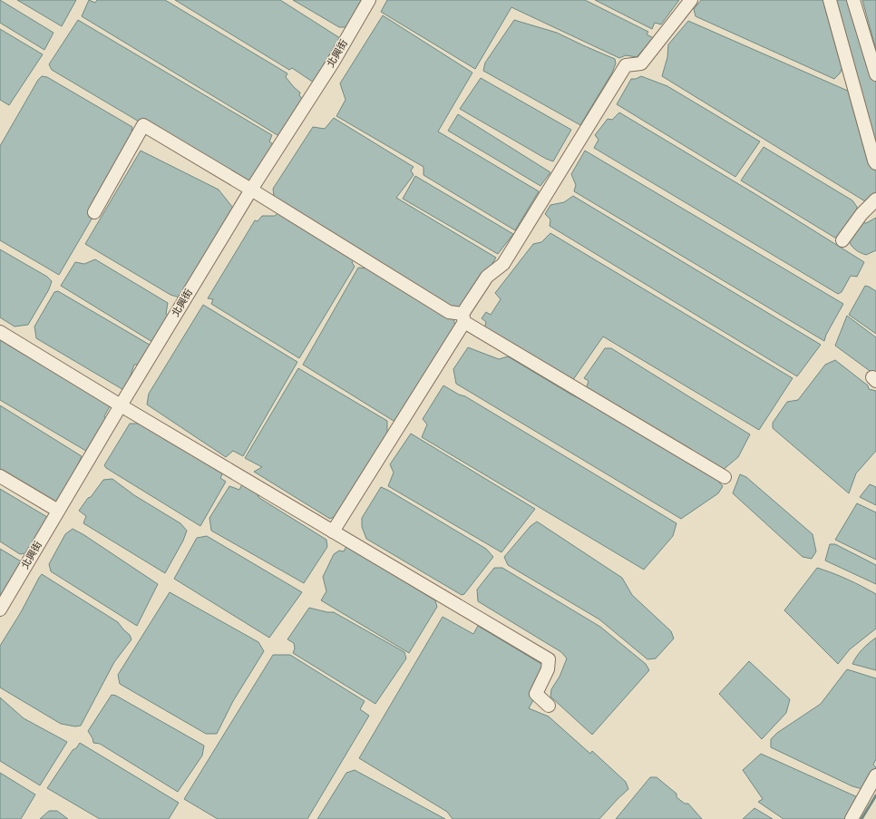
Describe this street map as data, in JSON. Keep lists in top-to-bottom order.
{
  "streets": {
    "street": ["北興街"]
  }
}
